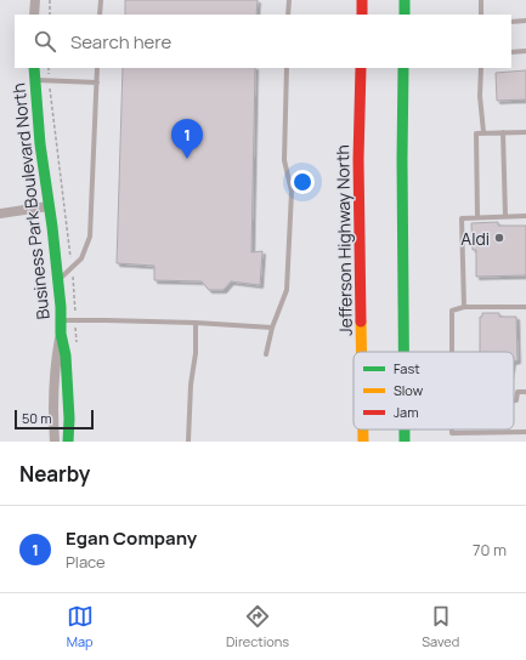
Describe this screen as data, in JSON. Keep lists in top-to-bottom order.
{
  "streets": {
    "main road": ["Business Park Boulevard North", "Jefferson Highway North"]
  },
  "places": ["Aldi"],
  "legend": ["Fast", "Slow", "Jam"],
  "scale_bar": "50 m",
  "page": {
    "search": "Search here",
    "pins": "1",
    "scale": "50 m",
    "heading": "Nearby",
    "list": [
      {
        "mark": "1",
        "name": "Egan Company",
        "note": "Place",
        "value": "70 m"
      }
    ],
    "nav": ["Map", "Directions", "Saved"]
  }
}
